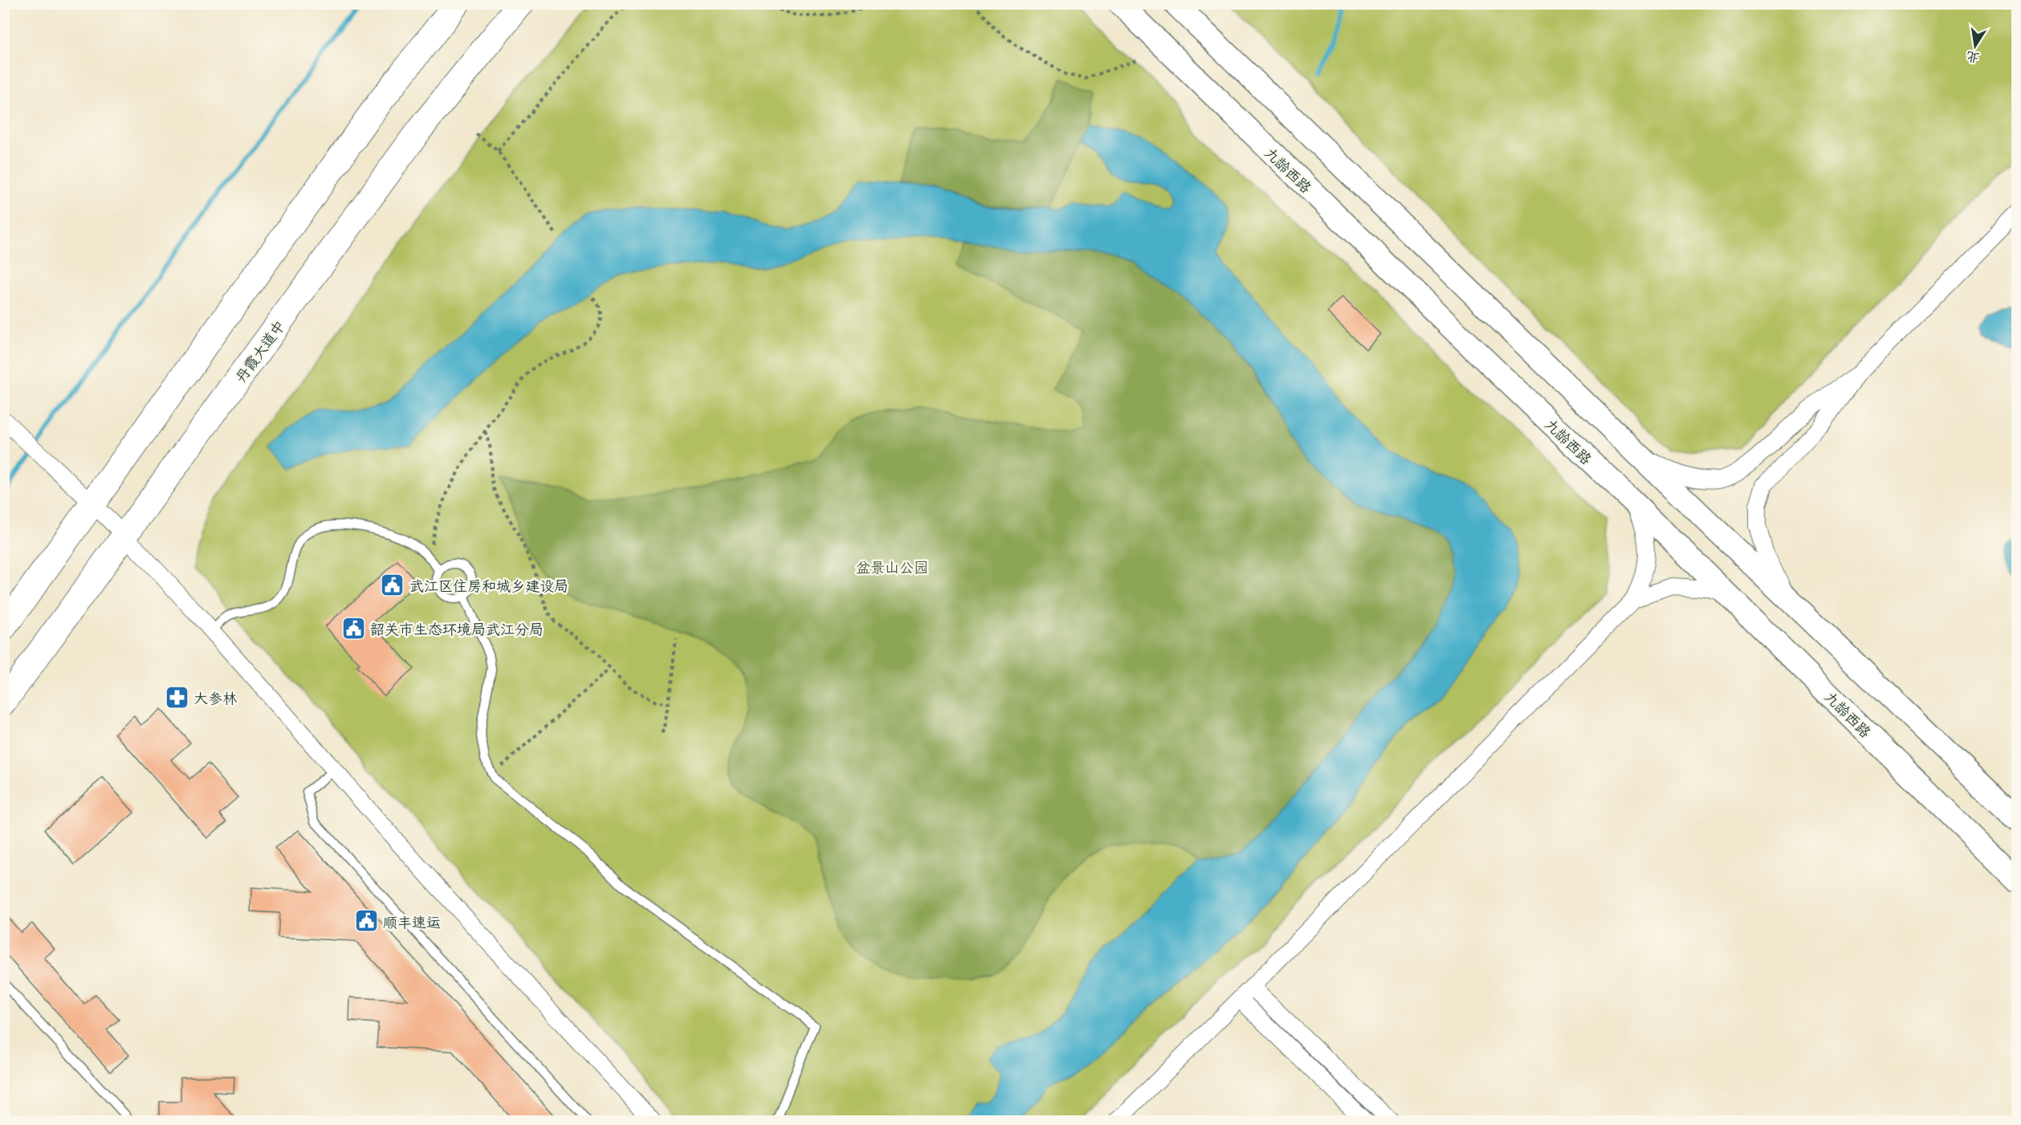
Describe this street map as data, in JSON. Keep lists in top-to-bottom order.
{
  "streets": {
    "main road": ["九龄西路", "丹霞大道中"]
  },
  "parks": ["盆景山公园"],
  "places": {
    "public building": ["武江区住房和城乡建设局", "韶关市生态环境局武江分局", "顺丰速运"],
    "pharmacy": ["大参林"]
  },
  "north": "bottom"
}
